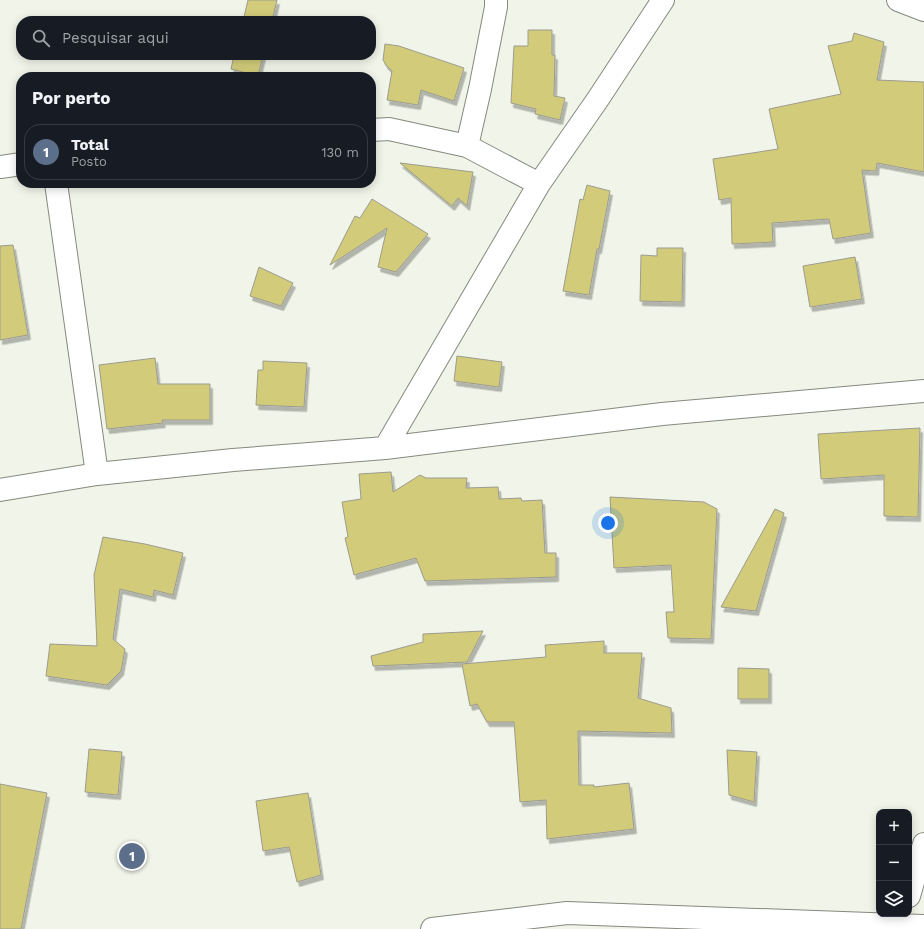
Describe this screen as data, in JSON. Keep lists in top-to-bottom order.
{
  "page": {
    "search": "Pesquisar aqui",
    "heading": "Por perto",
    "list": [
      {
        "mark": "1",
        "name": "Total",
        "note": "Posto",
        "value": "130 m"
      }
    ],
    "map_buttons": ["+", "−"],
    "pins": "1"
  }
}
